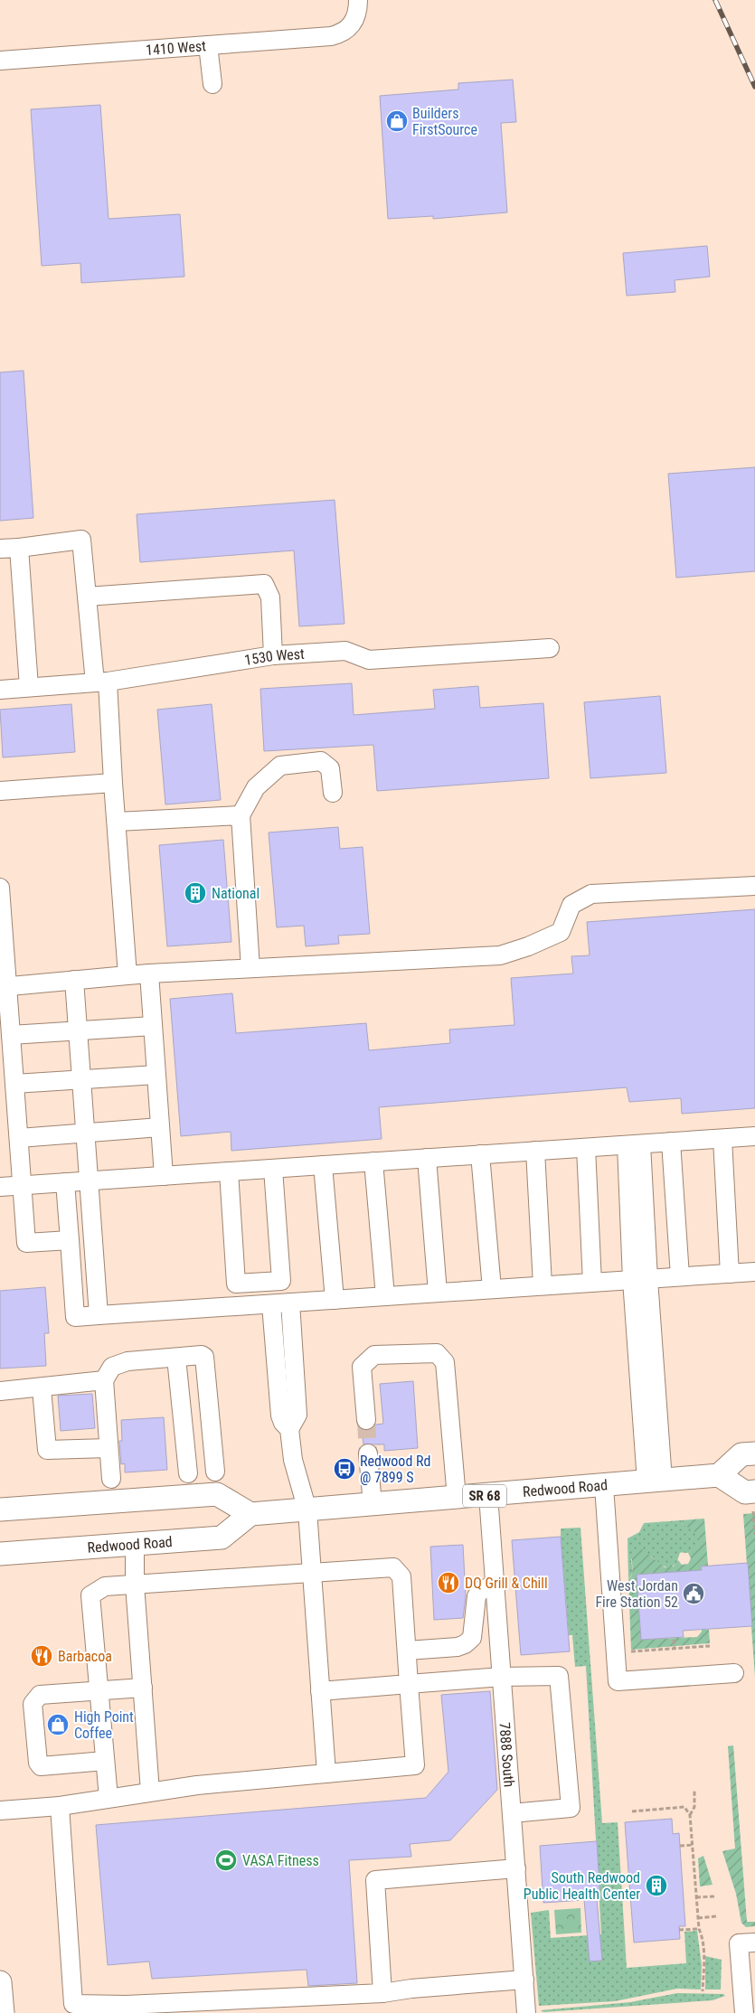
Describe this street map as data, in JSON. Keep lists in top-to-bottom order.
{
  "streets": {
    "main road": ["Redwood Road", "SR 68"],
    "street": ["1410 West", "1530 West", "7888 South"]
  },
  "crossings": [
    ["Redwood Road", "7888 South"]
  ],
  "places": {
    "shop": ["Builders FirstSource", "High Point Coffee"],
    "building": ["National", "South Redwood Public Health Center"],
    "bus stop": ["Redwood Rd @ 7899 S"],
    "restaurant": ["DQ Grill & Chill", "Barbacoa"],
    "public building": ["West Jordan Fire Station 52"],
    "sports": ["VASA Fitness"]
  }
}
